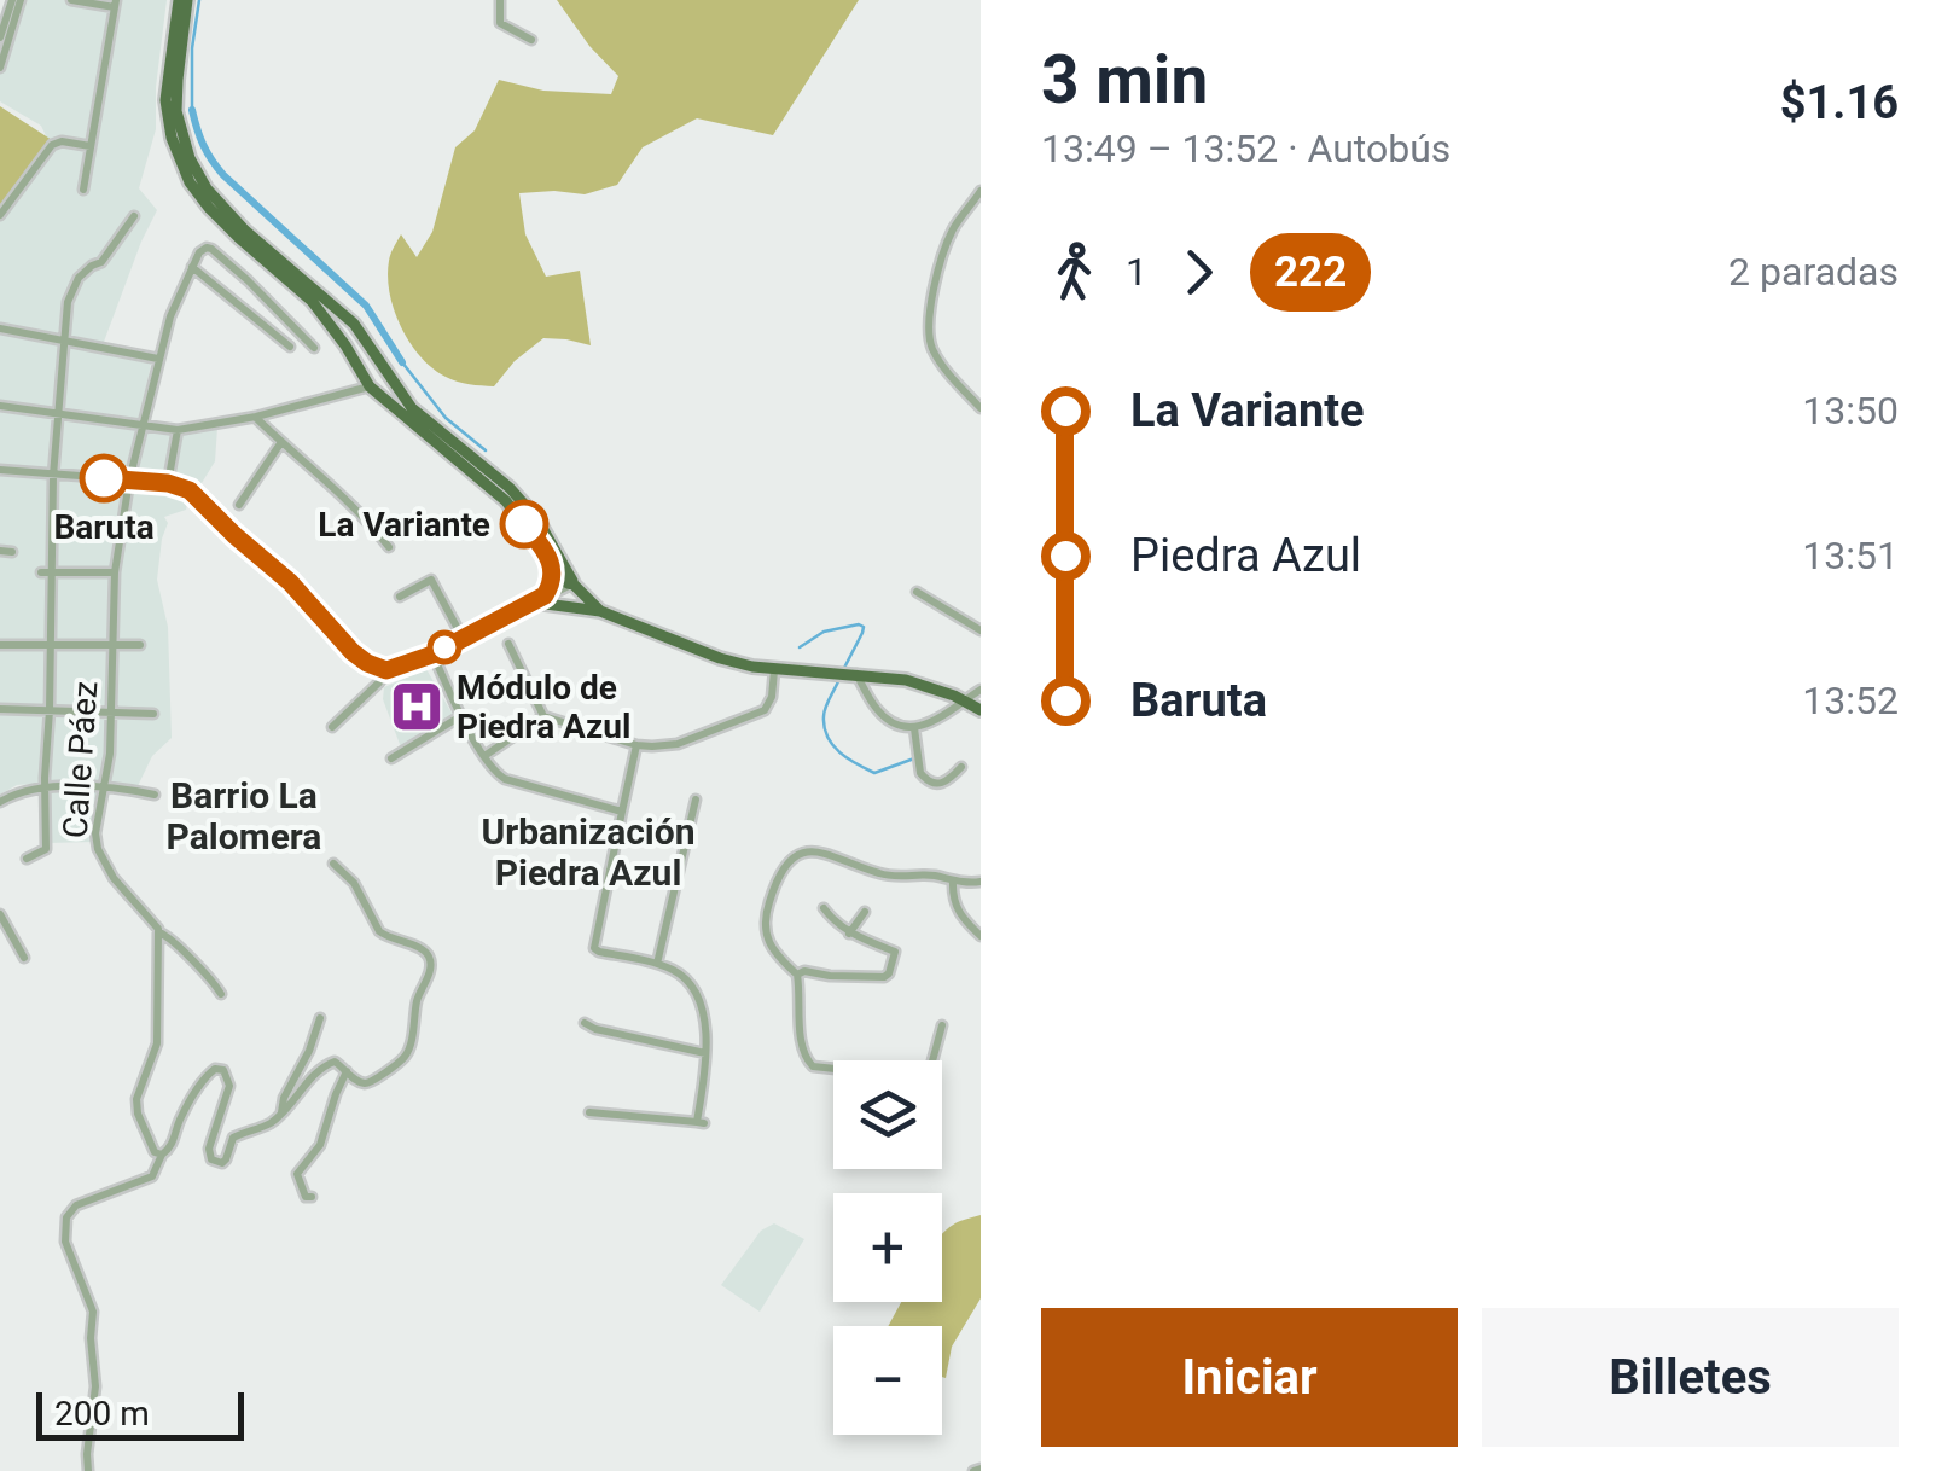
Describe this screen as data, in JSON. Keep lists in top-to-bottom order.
{
  "streets": {
    "street": ["Calle Páez"]
  },
  "districts": ["Barrio La Palomera", "Urbanización Piedra Azul"],
  "places": {
    "other": ["Baruta", "La Variante"],
    "hospital": ["Módulo de Piedra Azul"]
  },
  "lines": ["bus line 222"],
  "scale_bar": "200 m",
  "page": {
    "heading": ["3 min", "13:49 – 13:52 · Autobús", "$1.16"],
    "legs": ["1", "222", "2 paradas"],
    "list": [
      {
        "name": "La Variante",
        "value": "13:50"
      },
      {
        "name": "Piedra Azul",
        "value": "13:51"
      },
      {
        "name": "Baruta",
        "value": "13:52"
      }
    ],
    "map_buttons": ["+", "−"],
    "buttons": ["Iniciar", "Billetes"],
    "scale": "200 m"
  }
}
